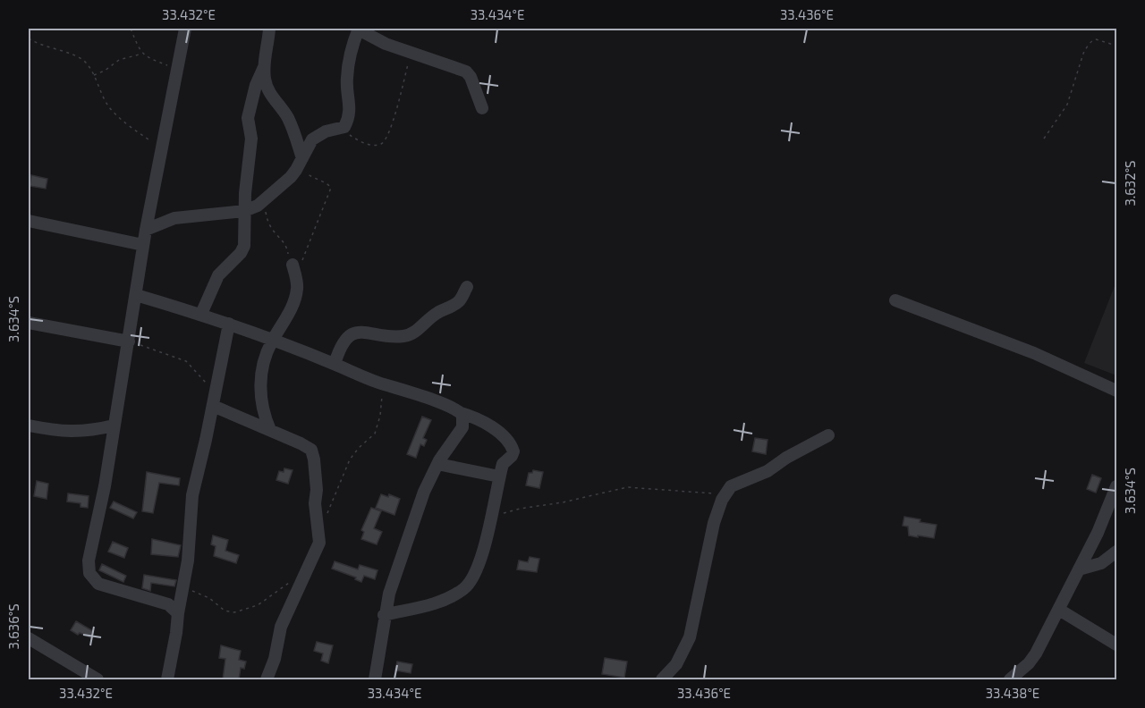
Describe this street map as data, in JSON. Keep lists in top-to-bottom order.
{
  "coordinates": [
    "33.432°E",
    "33.434°E",
    "33.436°E",
    "3.632°S",
    "3.634°S",
    "3.636°S",
    "33.438°E"
  ]
}
